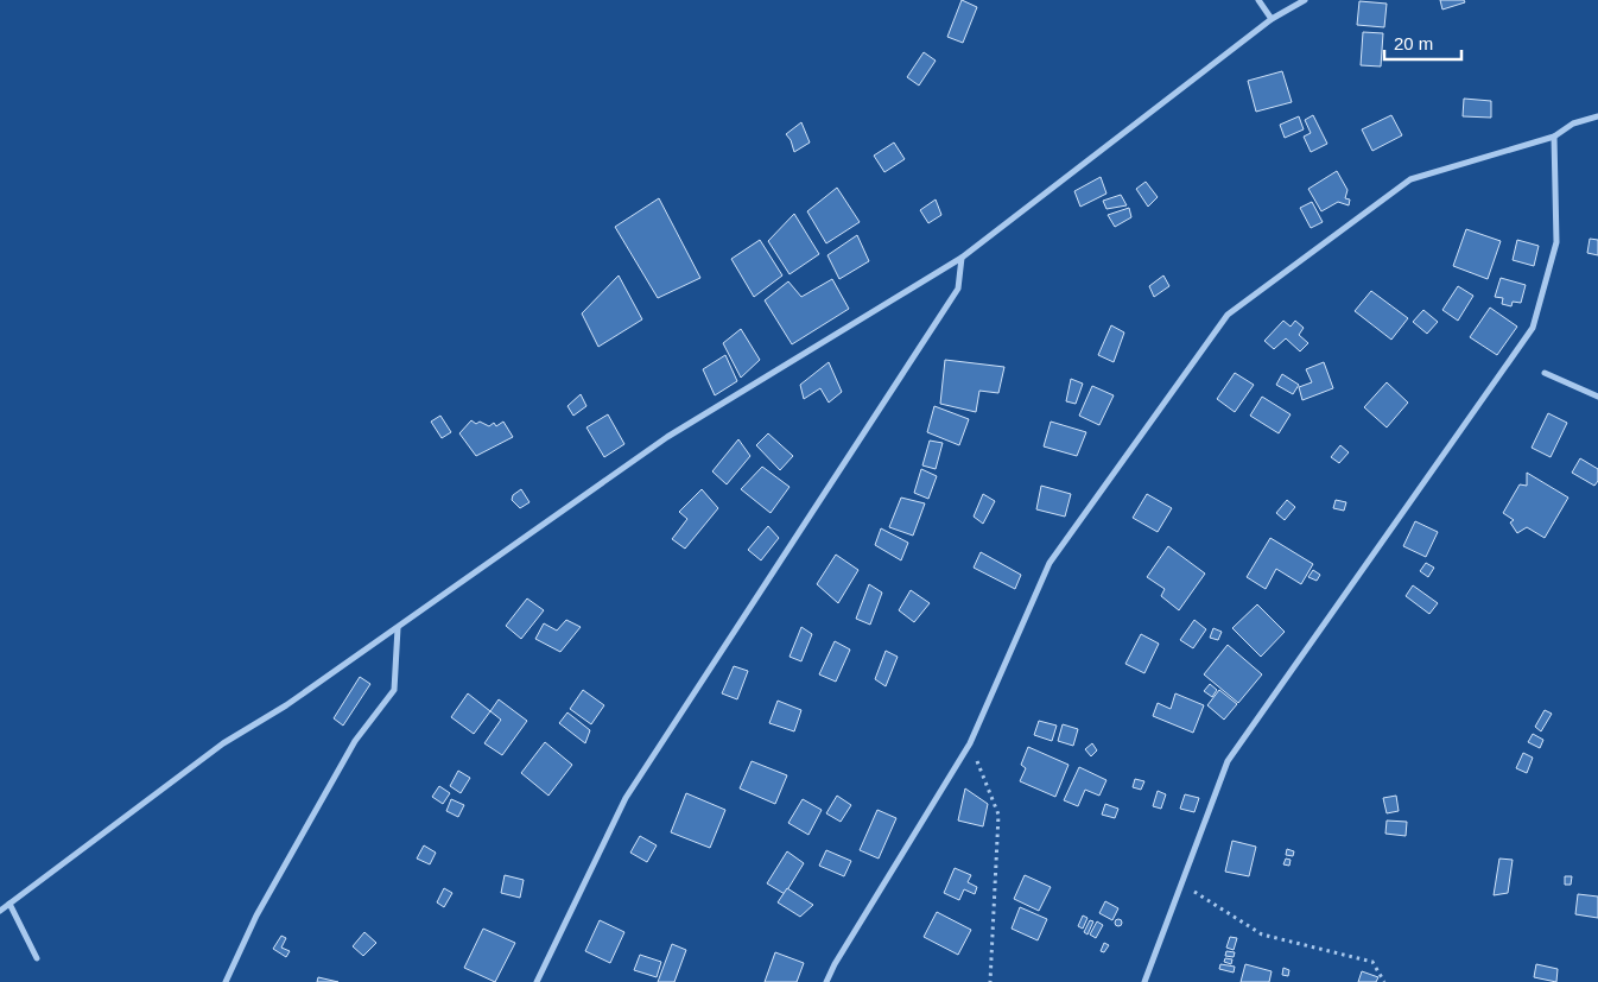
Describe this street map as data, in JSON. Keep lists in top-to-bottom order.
{
  "scale_bar": "20 m"
}
